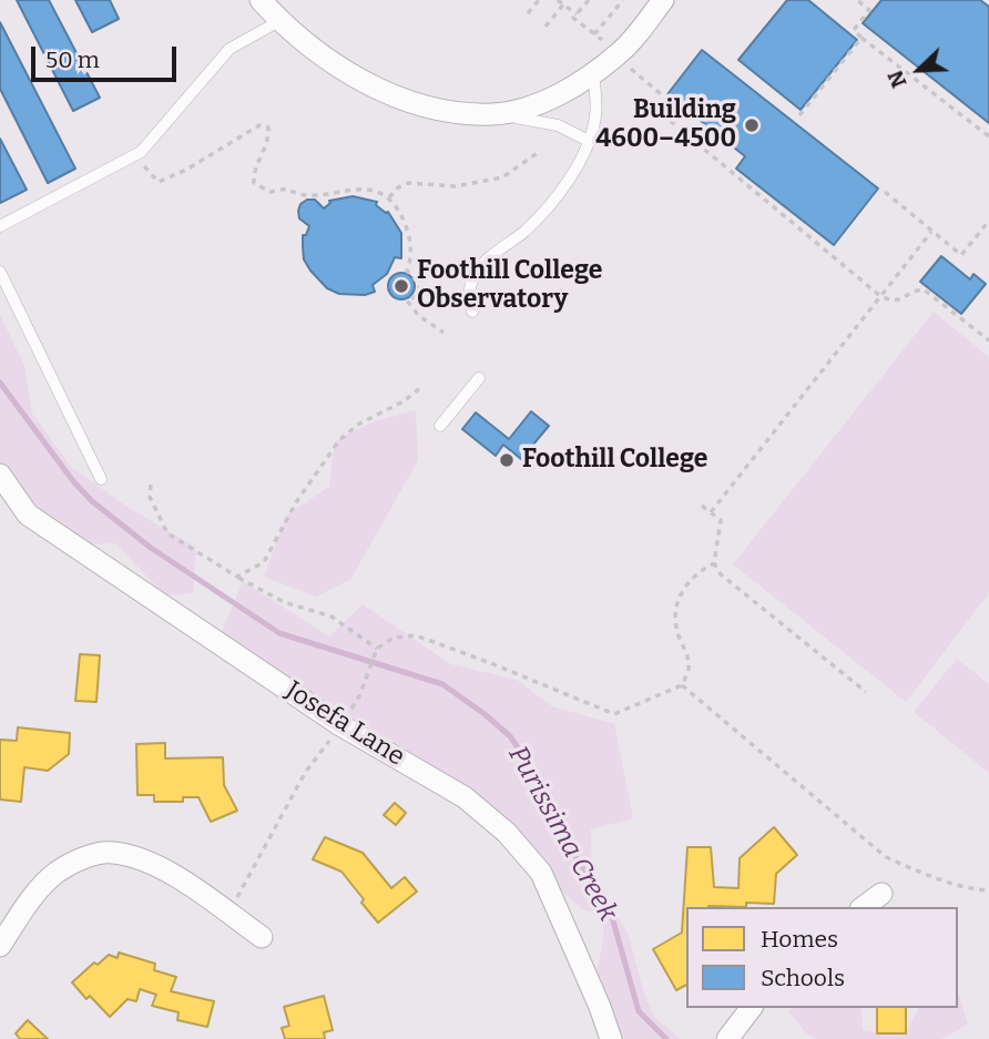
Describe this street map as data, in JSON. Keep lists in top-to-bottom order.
{
  "streets": {
    "street": ["Josefa Lane"]
  },
  "water": ["Purissima Creek"],
  "places": ["Building 4600–4500", "Foothill College Observatory", "Foothill College"],
  "legend": ["Homes", "Schools"],
  "scale_bar": "50 m",
  "north": "bottom left"
}
